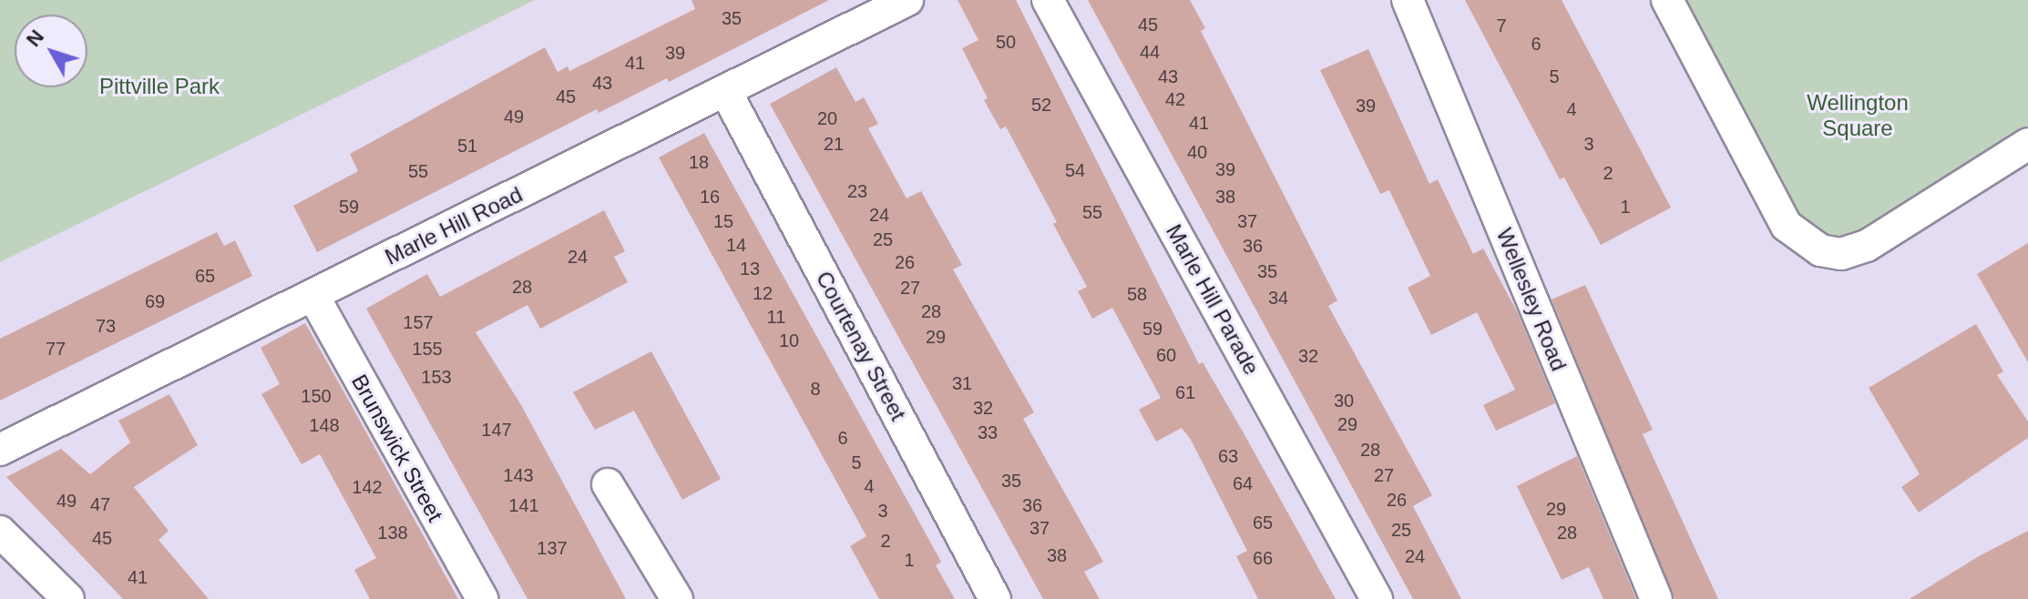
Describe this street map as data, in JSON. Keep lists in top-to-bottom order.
{
  "streets": {
    "street": [
      "Marle Hill Road",
      "Marle Hill Parade",
      "Wellesley Road",
      "Courtenay Street",
      "Brunswick Street"
    ]
  },
  "crossings": [
    ["Marle Hill Road", "Courtenay Street"],
    ["Marle Hill Road", "Brunswick Street"]
  ],
  "parks": ["Pittville Park", "Wellington Square"],
  "house_numbers": [
    "35",
    "45",
    "7",
    "50",
    "6",
    "44",
    "39",
    "41",
    "43",
    "5",
    "43",
    "45",
    "42",
    "52",
    "39",
    "4",
    "49",
    "20",
    "41",
    "21",
    "3",
    "51",
    "40",
    "18",
    "39",
    "54",
    "55",
    "2",
    "23",
    "16",
    "38",
    "59",
    "1",
    "55",
    "24",
    "15",
    "37",
    "25",
    "14",
    "36",
    "24",
    "26",
    "13",
    "35",
    "65",
    "28",
    "27",
    "12",
    "58",
    "34",
    "69",
    "28",
    "11",
    "157",
    "73",
    "59",
    "29",
    "10",
    "77",
    "155",
    "60",
    "32",
    "153",
    "31",
    "8",
    "61",
    "150",
    "30",
    "32",
    "29",
    "148",
    "147",
    "33",
    "6",
    "28",
    "63",
    "5",
    "143",
    "27",
    "35",
    "64",
    "4",
    "142",
    "26",
    "49",
    "47",
    "141",
    "36",
    "29",
    "3",
    "65",
    "37",
    "25",
    "138",
    "28",
    "45",
    "2",
    "137",
    "38",
    "24",
    "66",
    "1",
    "41"
  ],
  "north": "top left"
}
